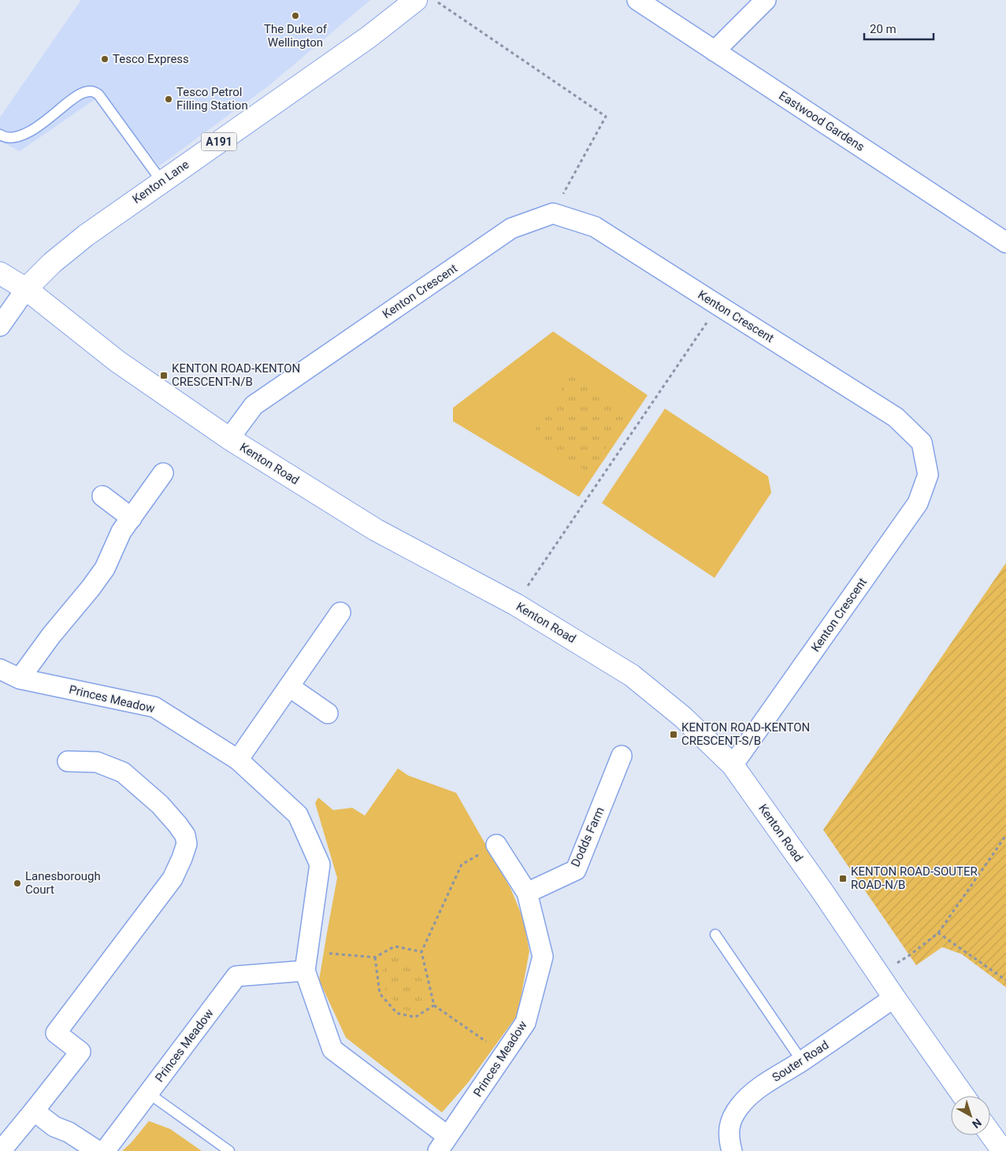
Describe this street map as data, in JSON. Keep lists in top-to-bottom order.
{
  "streets": {
    "street": [
      "Eastwood Gardens",
      "A191",
      "Kenton Lane",
      "Kenton Crescent",
      "Kenton Road",
      "Princes Meadow",
      "Dodds Farm",
      "Souter Road"
    ]
  },
  "crossings": [
    ["Kenton Lane", "Kenton Road"],
    ["Kenton Crescent", "Kenton Road"],
    ["Kenton Road", "Souter Road"],
    ["Princes Meadow", "Dodds Farm"]
  ],
  "places": {
    "other": [
      "The Duke of Wellington",
      "Tesco Express",
      "Tesco Petrol Filling Station",
      "Lanesborough Court"
    ],
    "transit": ["KENTON ROAD-KENTON CRESCENT-N/B", "KENTON ROAD-KENTON CRESCENT-S/B", "KENTON ROAD-SOUTER ROAD-N/B"]
  },
  "scale_bar": "20 m",
  "north": "bottom right"
}
